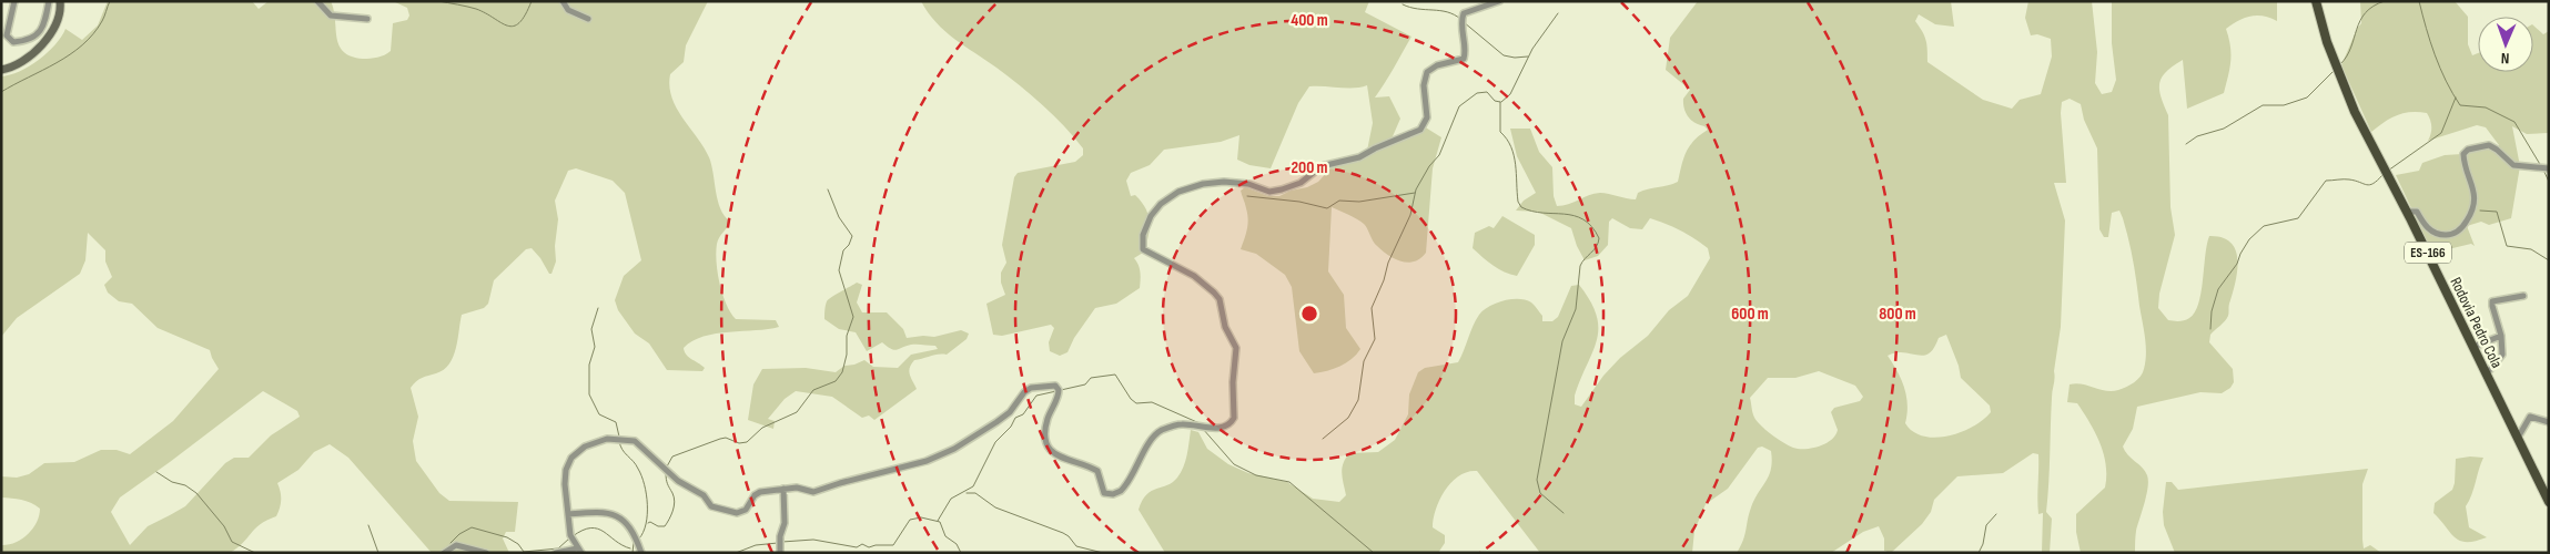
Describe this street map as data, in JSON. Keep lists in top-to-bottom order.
{
  "streets": {
    "main road": ["ES-166", "Rodovia Pedro Cola"]
  },
  "north": "bottom",
  "rings": [
    "400 m",
    "200 m",
    "600 m",
    "800 m"
  ]
}
